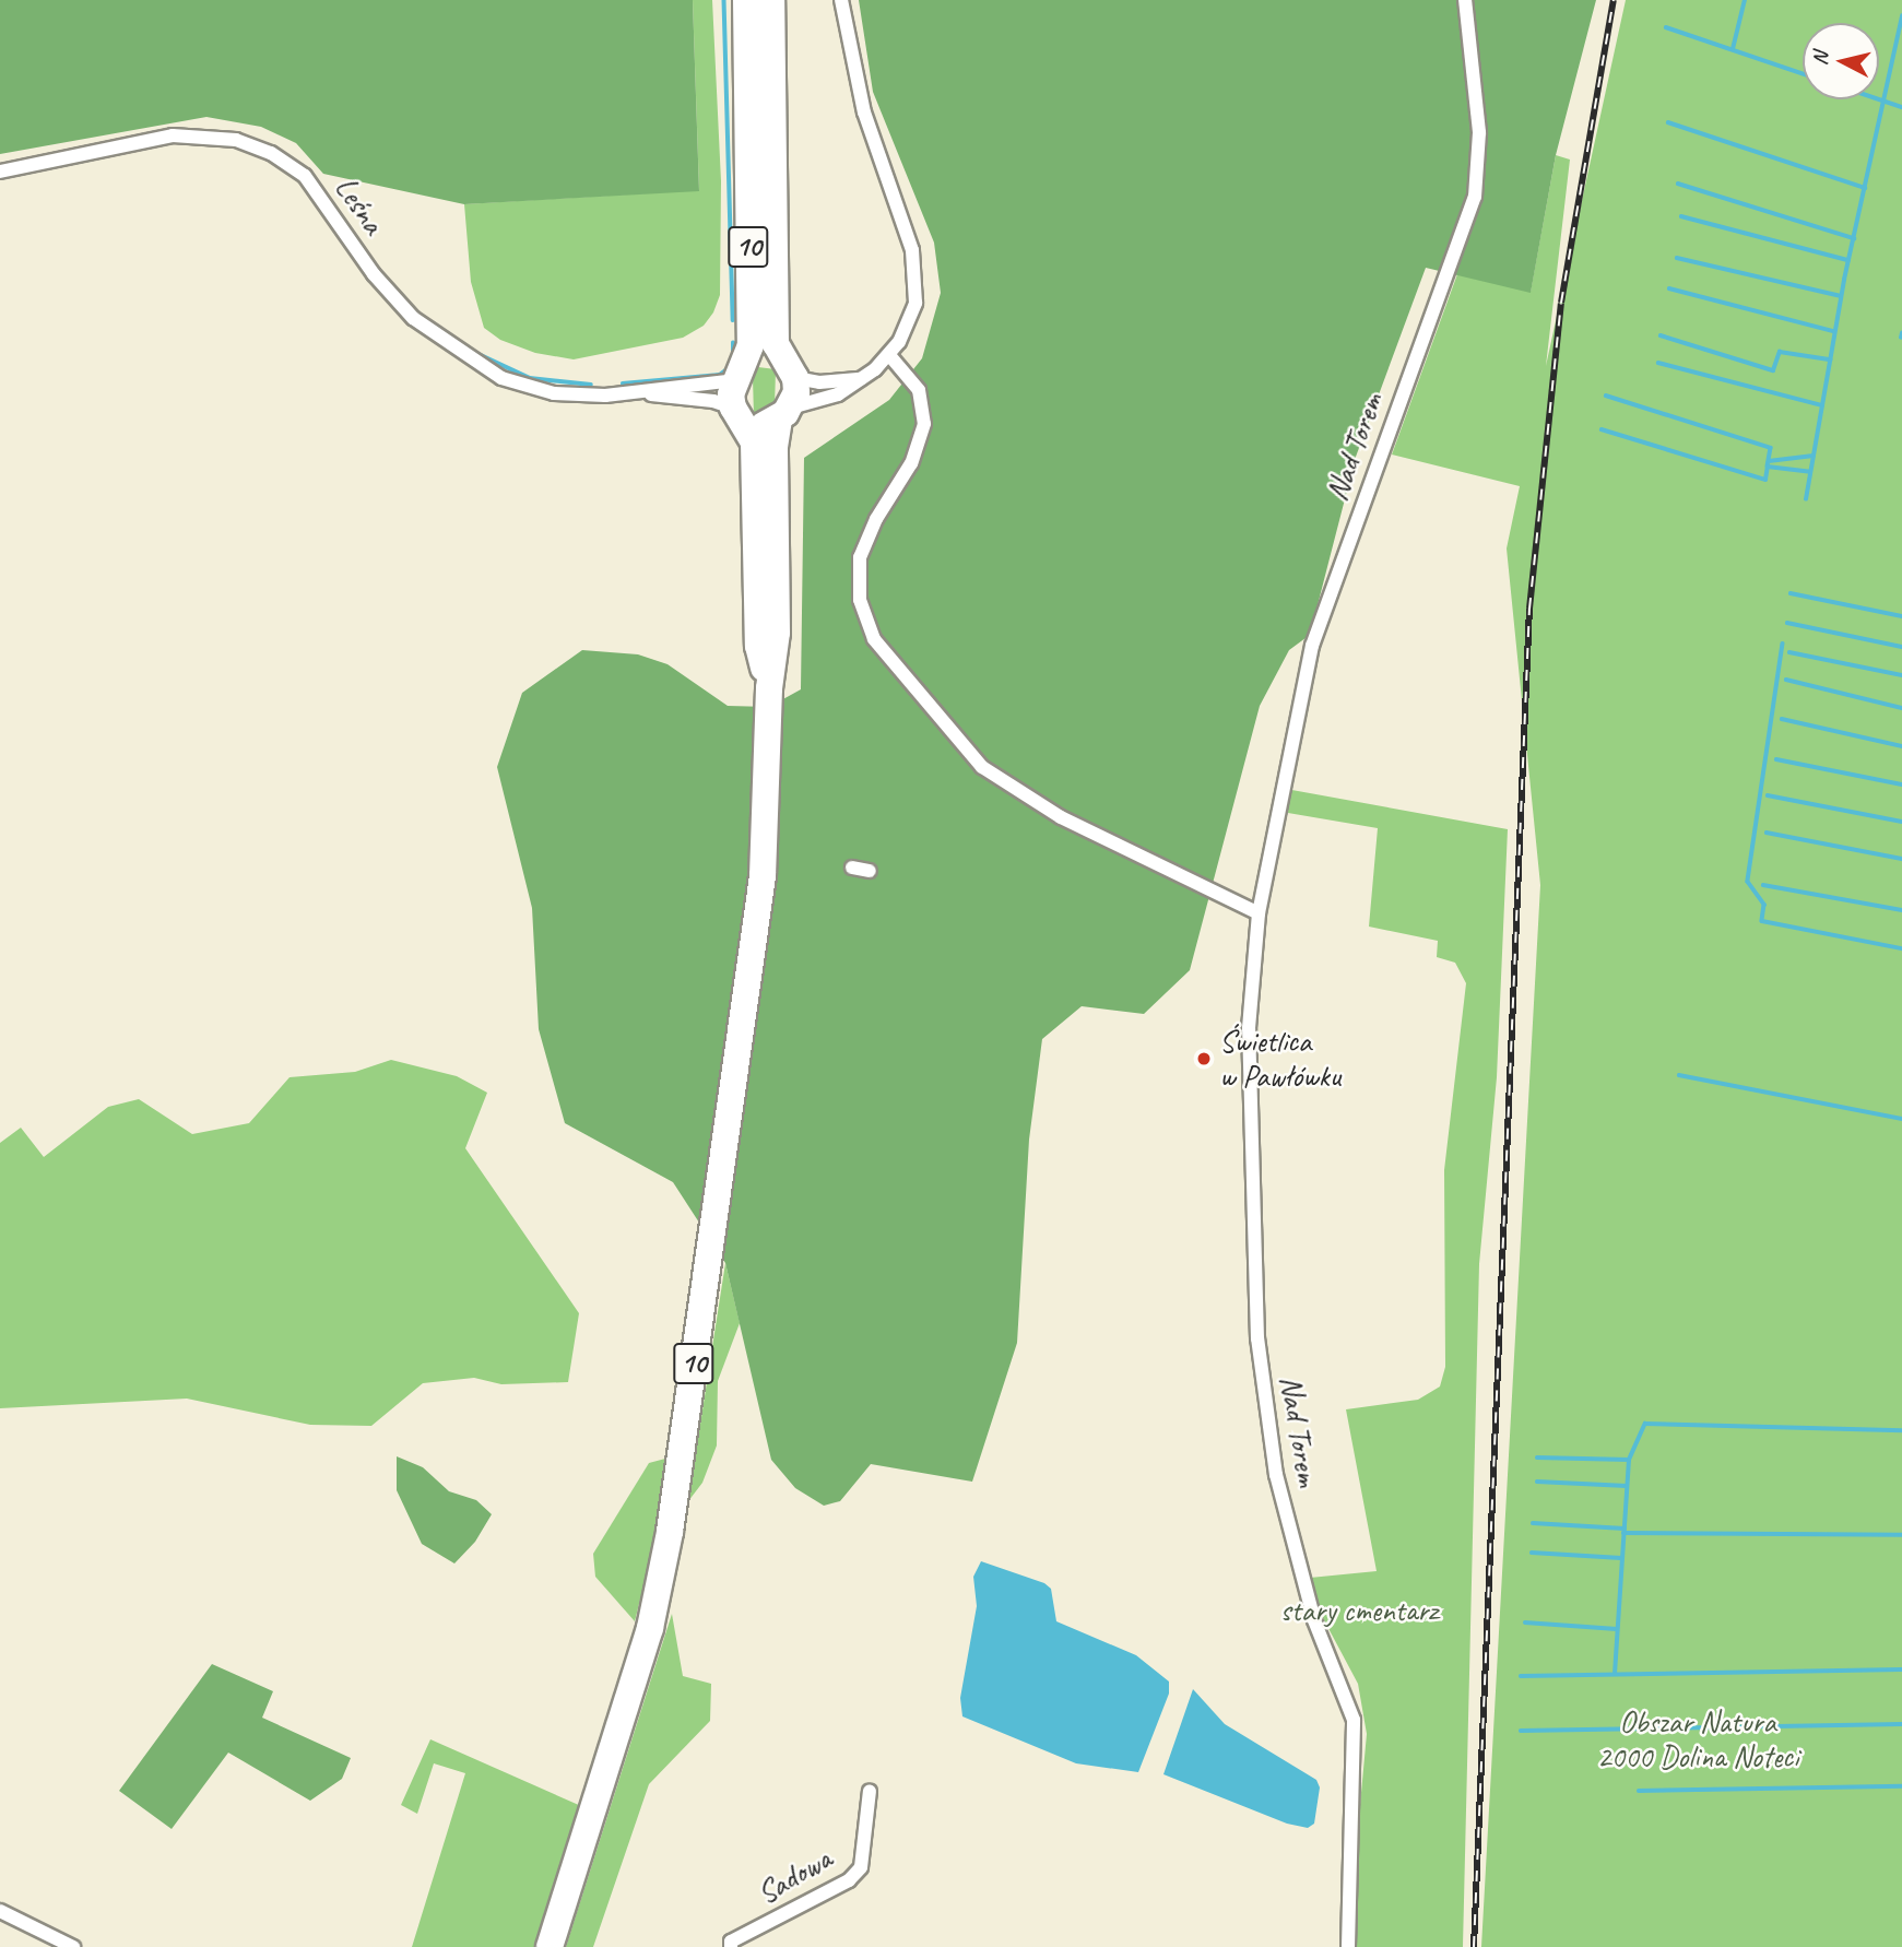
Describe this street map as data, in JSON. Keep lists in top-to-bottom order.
{
  "streets": {
    "highway": ["10"],
    "street": ["Leśna", "Nad Torem", "Sadowa"]
  },
  "crossings": [
    ["Leśna", "10"]
  ],
  "parks": ["stary cmentarz", "Obszar Natura 2000 Dolina Noteci"],
  "places": ["Świetlica w Pawłówku"],
  "north": "left"
}
